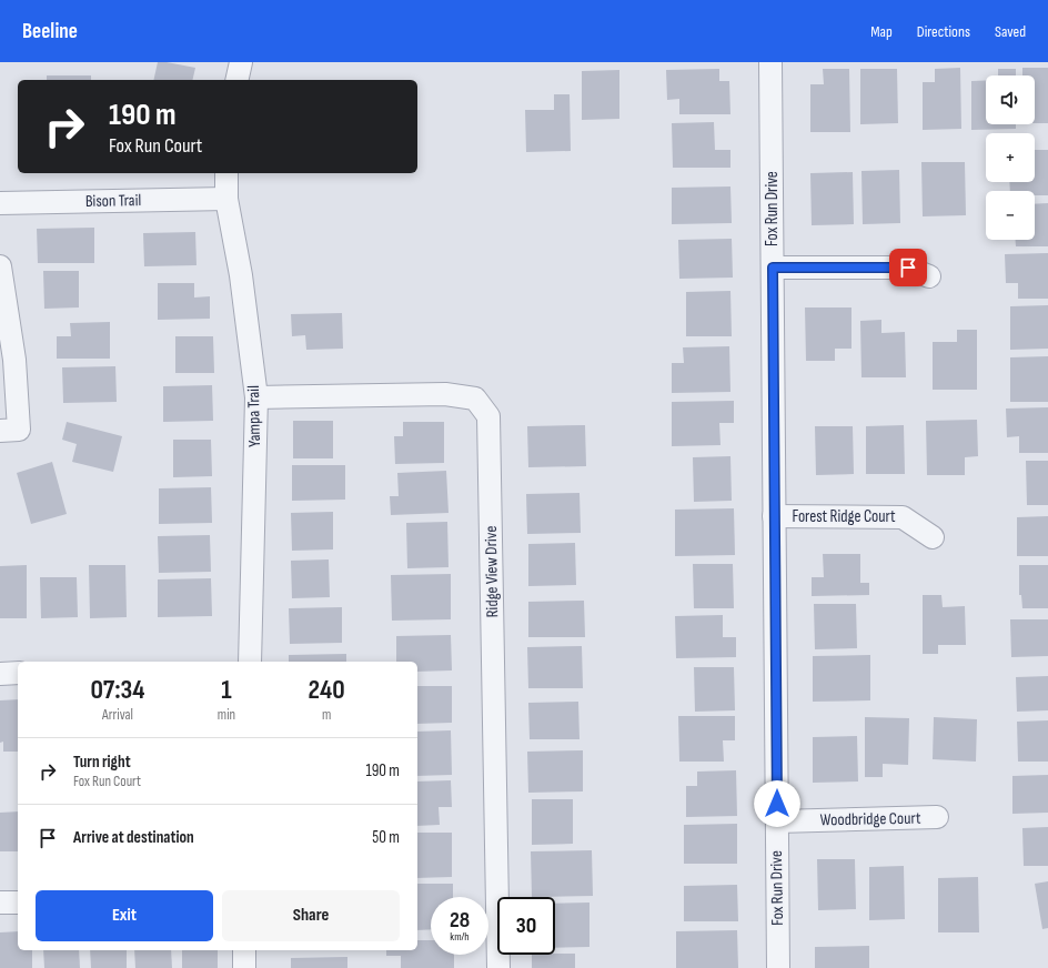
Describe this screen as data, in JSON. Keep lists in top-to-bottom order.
{
  "streets": {
    "street": [
      "Bison Trail",
      "Fox Run Drive",
      "Yampa Trail",
      "Forest Ridge Court",
      "Ridge View Drive",
      "Woodbridge Court"
    ]
  },
  "crossings": [
    ["Bison Trail", "Yampa Trail"],
    ["Fox Run Drive", "Forest Ridge Court"],
    ["Fox Run Drive", "Woodbridge Court"],
    ["Yampa Trail", "Ridge View Drive"]
  ],
  "page": {
    "header": "Beeline",
    "nav": ["Map", "Directions", "Saved"],
    "map_buttons": ["+", "−"],
    "turn": ["190 m", "Fox Run Court"],
    "eta": [
      "07:34",
      "Arrival",
      "1",
      "min",
      "240",
      "m"
    ],
    "list": [
      {
        "name": "Turn right",
        "note": "Fox Run Court",
        "value": "190 m"
      },
      {
        "name": "Arrive at destination",
        "value": "50 m"
      }
    ],
    "buttons": ["Exit", "Share"],
    "speed": "28 km/h",
    "limit": "30"
  }
}
